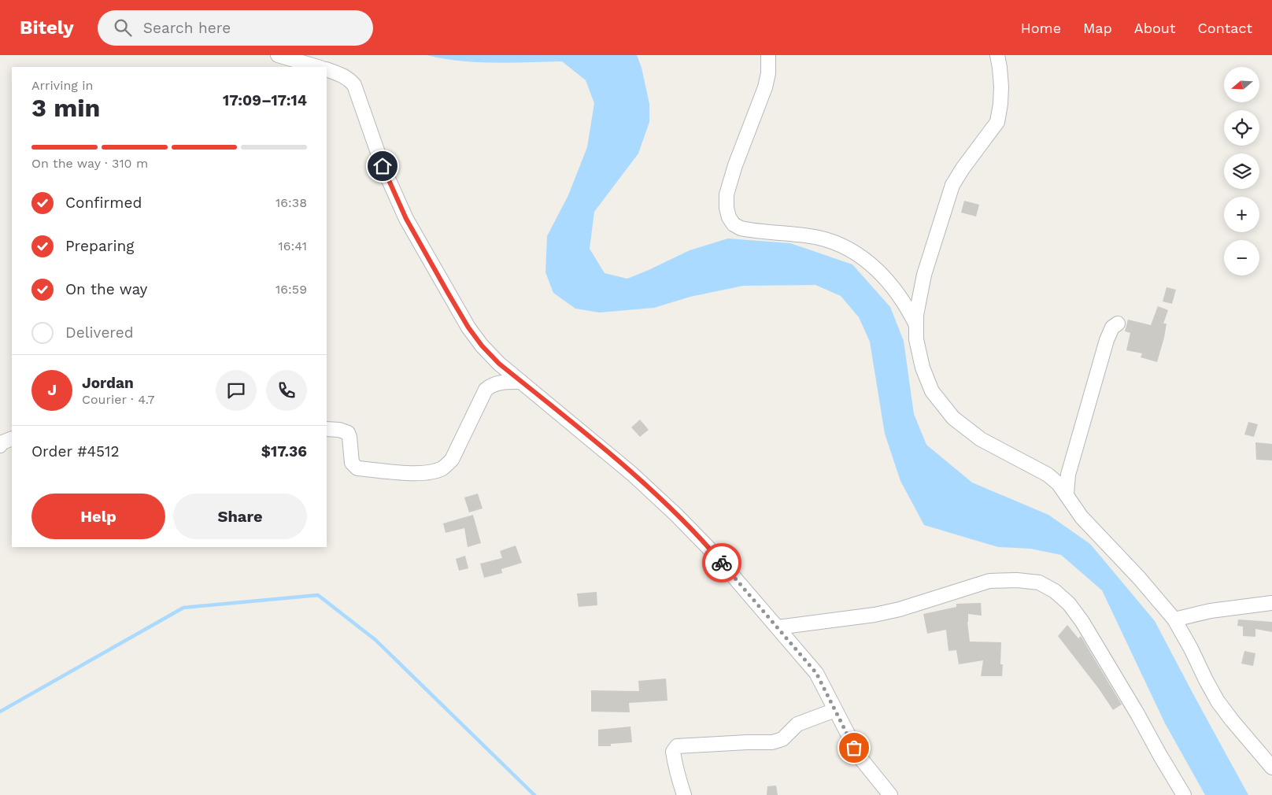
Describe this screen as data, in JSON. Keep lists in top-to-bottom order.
{
  "north": "left",
  "page": {
    "header": "Bitely",
    "search": "Search here",
    "nav": [
      "Home",
      "Map",
      "About",
      "Contact"
    ],
    "map_buttons": ["+", "−"],
    "heading": ["3 min", "Arriving in", "17:09–17:14"],
    "panel": [
      "Jordan",
      "Courier · 4.7",
      "Order #4512",
      "$17.36"
    ],
    "bar": "On the way · 310 m",
    "list": [
      ["Confirmed", "16:38"],
      ["Preparing", "16:41"],
      ["On the way", "16:59"],
      "Delivered"
    ],
    "round": "J",
    "buttons": ["Help", "Share"]
  }
}
